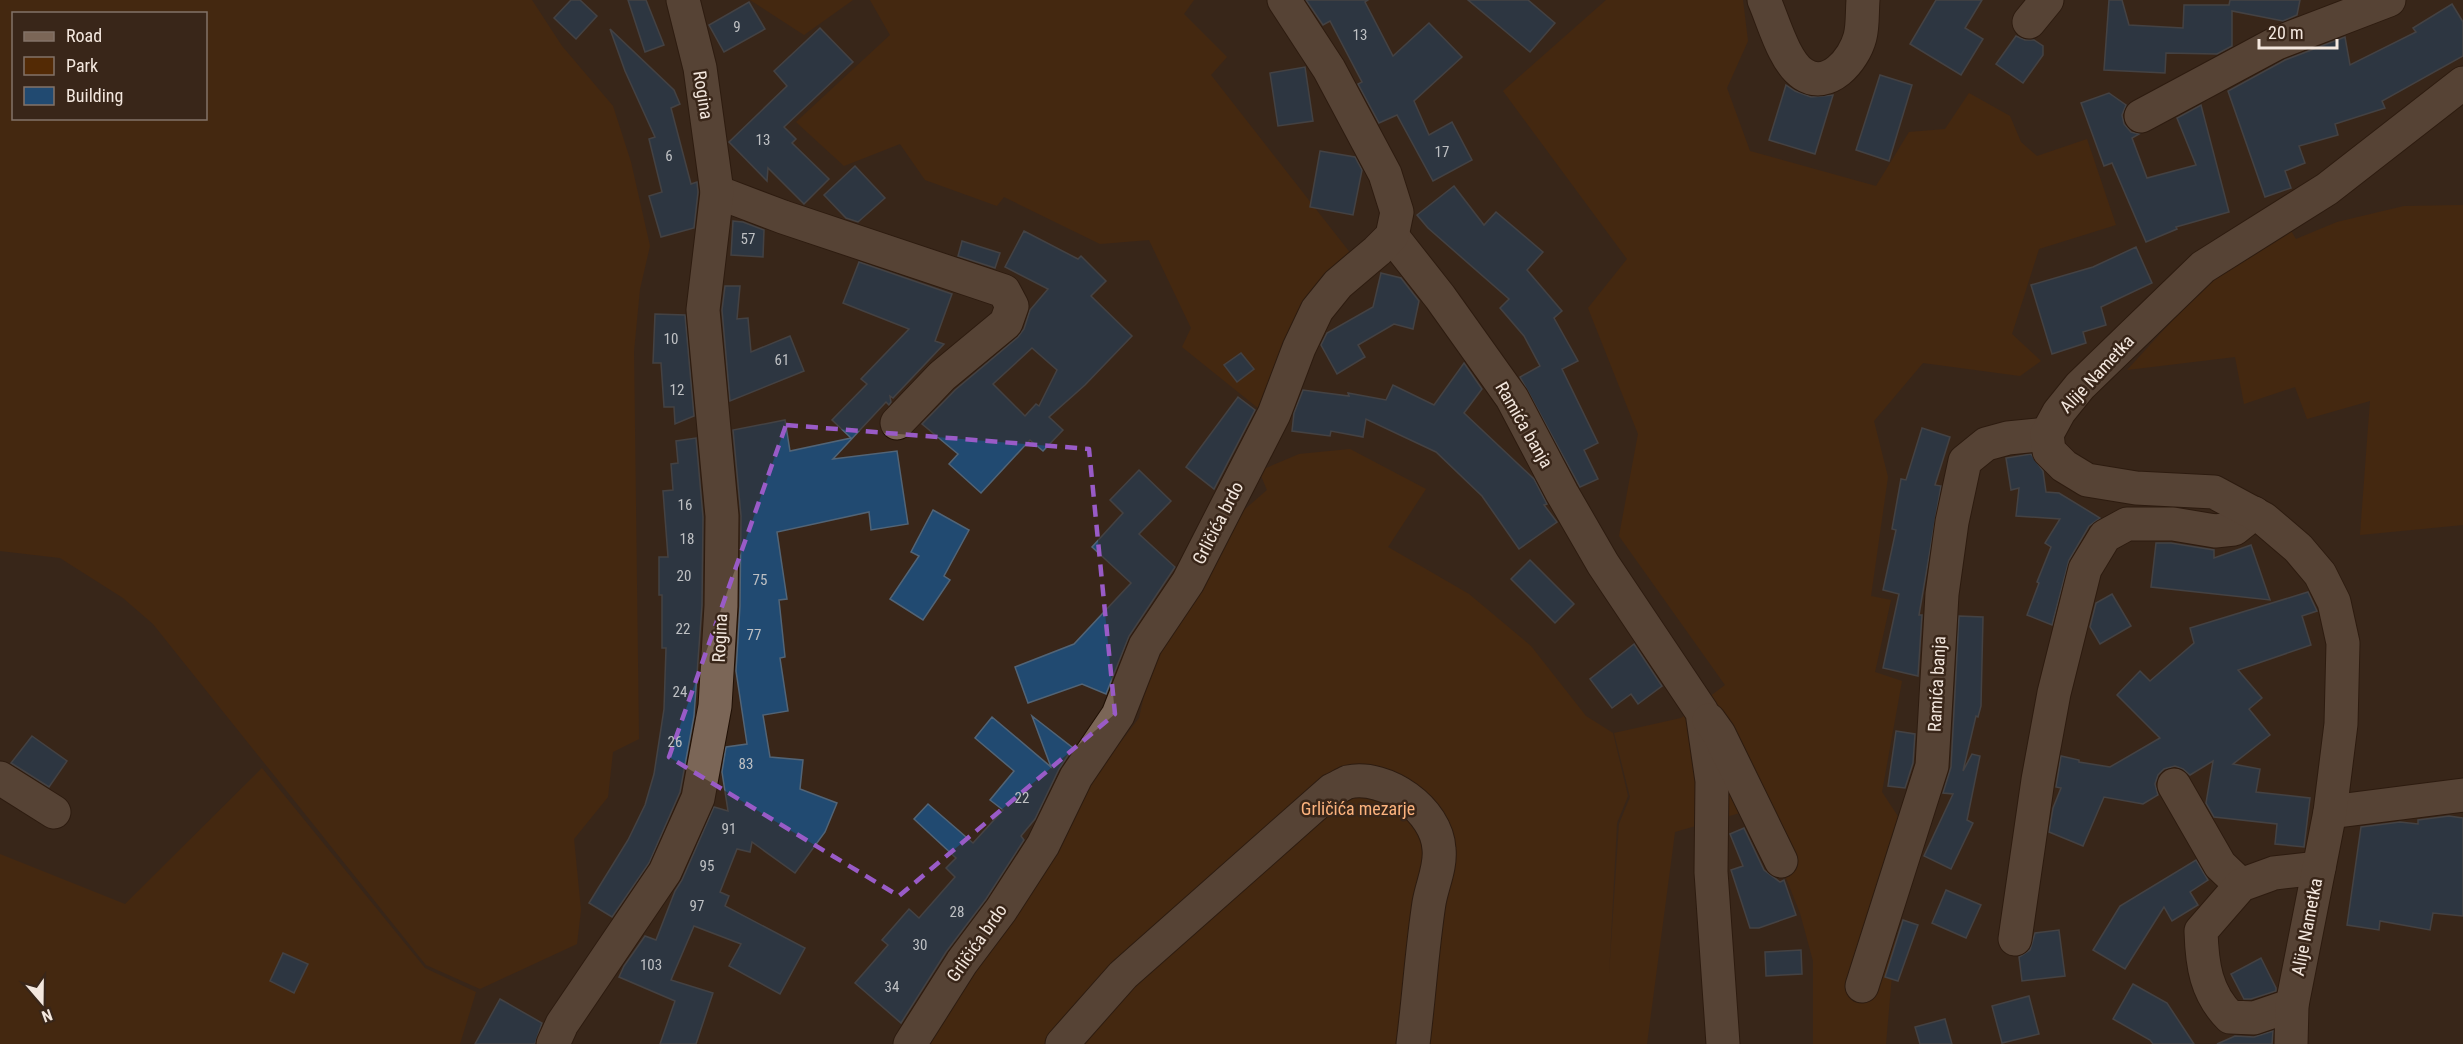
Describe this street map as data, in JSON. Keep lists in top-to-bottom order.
{
  "streets": {
    "street": [
      "Rogina",
      "Alije Nametka",
      "Ramića banja",
      "Grličića brdo"
    ]
  },
  "crossings": [
    ["Alije Nametka", "Ramića banja"],
    ["Ramića banja", "Grličića brdo"]
  ],
  "parks": ["Grličića mezarje"],
  "house_numbers": [
    "9",
    "13",
    "13",
    "17",
    "6",
    "57",
    "10",
    "61",
    "12",
    "16",
    "18",
    "20",
    "75",
    "22",
    "77",
    "24",
    "26",
    "83",
    "22",
    "91",
    "95",
    "97",
    "28",
    "30",
    "103",
    "34"
  ],
  "legend": ["Road", "Park", "Building"],
  "scale_bar": "20 m",
  "north": "bottom"
}
